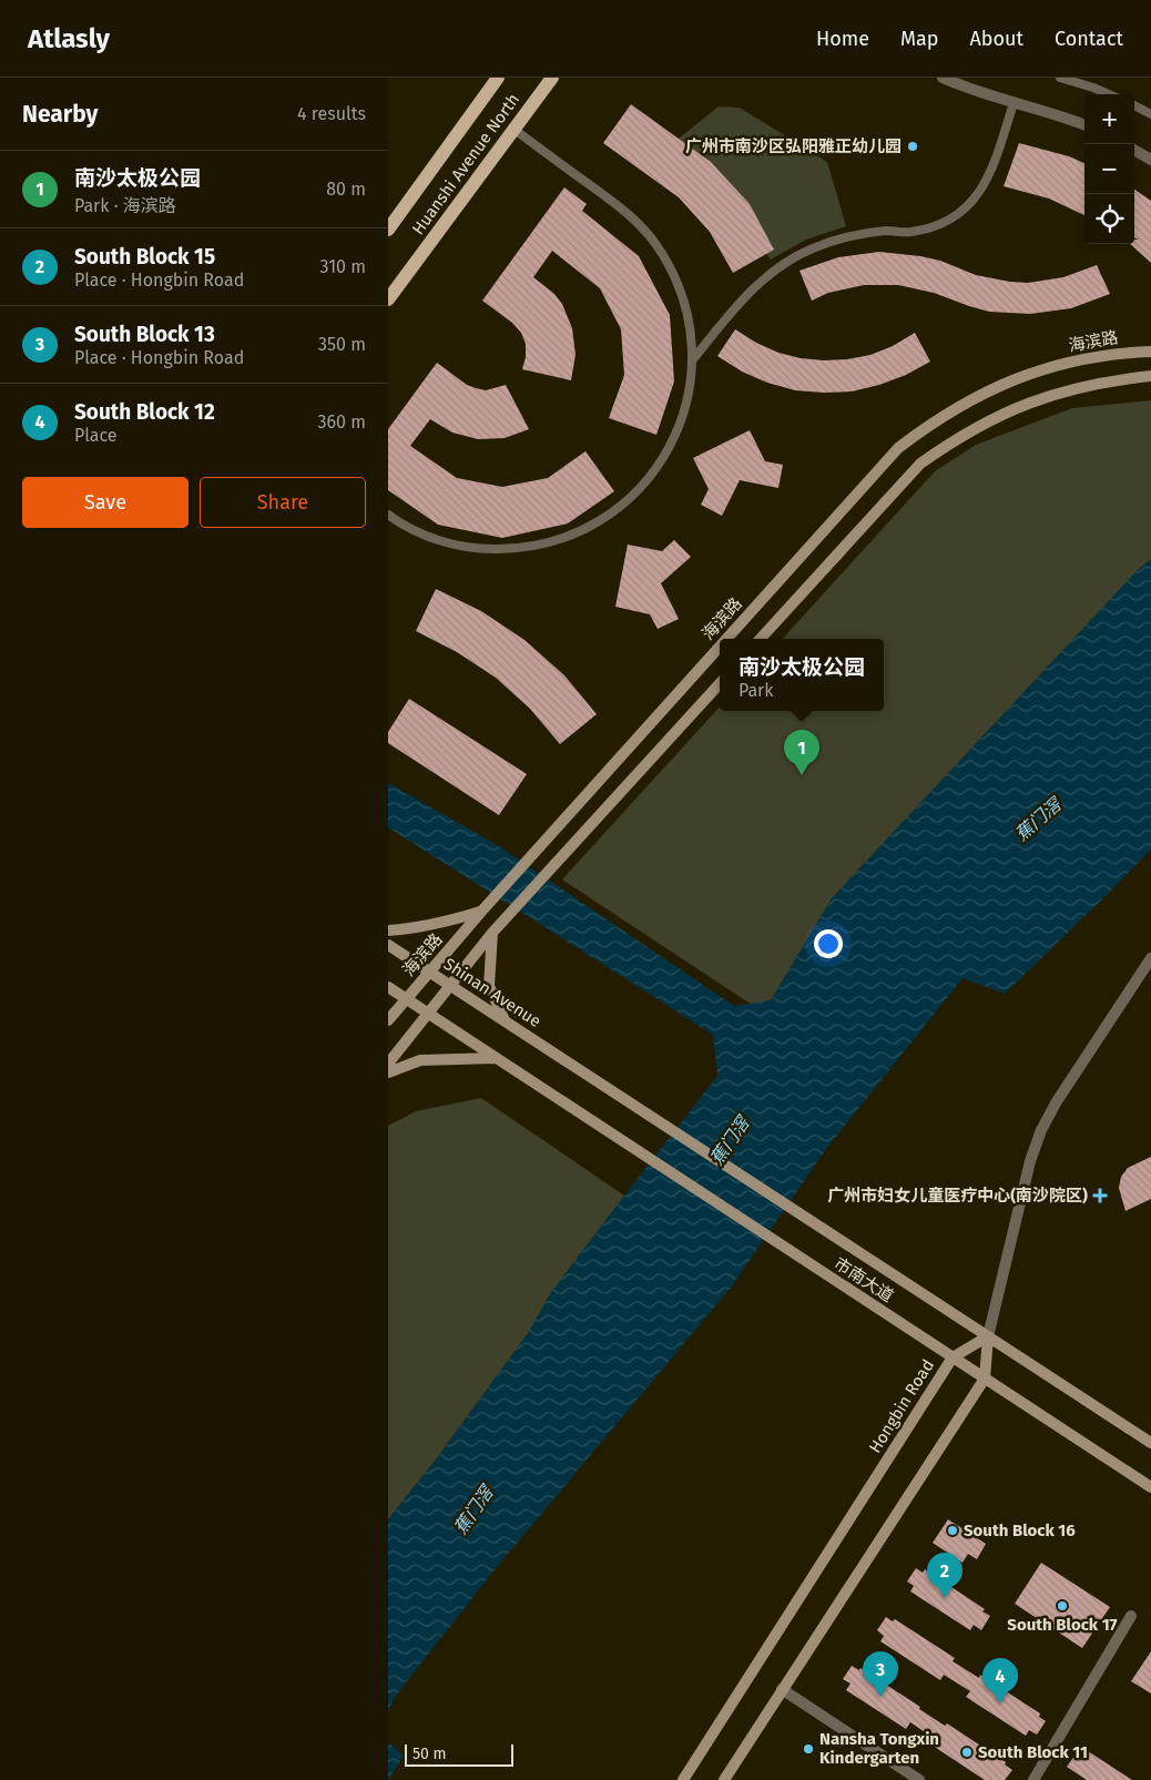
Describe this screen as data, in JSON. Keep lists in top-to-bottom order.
{
  "streets": {
    "main road": ["Huanshi Avenue North"],
    "street": [
      "海滨路",
      "Shinan Avenue",
      "市南大道",
      "Hongbin Road"
    ]
  },
  "crossings": [
    ["海滨路", "Shinan Avenue"],
    ["Shinan Avenue", "市南大道"],
    ["市南大道", "Hongbin Road"]
  ],
  "water": ["蕉门滘"],
  "places": {
    "other": [
      "广州市南沙区弘阳雅正幼儿园",
      "South Block 16",
      "South Block 17",
      "Nansha Tongxin Kindergarten",
      "South Block 11"
    ],
    "health": ["广州市妇女儿童医疗中心(南沙院区)"]
  },
  "scale_bar": "50 m",
  "page": {
    "header": "Atlasly",
    "nav": [
      "Home",
      "Map",
      "About",
      "Contact"
    ],
    "heading": ["Nearby", "4 results"],
    "map_buttons": ["+", "−"],
    "list": [
      {
        "mark": "1",
        "name": "南沙太极公园",
        "note": "Park · 海滨路",
        "value": "80 m"
      },
      {
        "mark": "2",
        "name": "South Block 15",
        "note": "Place · Hongbin Road",
        "value": "310 m"
      },
      {
        "mark": "3",
        "name": "South Block 13",
        "note": "Place · Hongbin Road",
        "value": "350 m"
      },
      {
        "mark": "4",
        "name": "South Block 12",
        "note": "Place",
        "value": "360 m"
      }
    ],
    "buttons": ["Save", "Share"],
    "popup": ["南沙太极公园", "Park"],
    "pins": [
      "1",
      "2",
      "3",
      "4"
    ],
    "scale": "50 m"
  }
}
